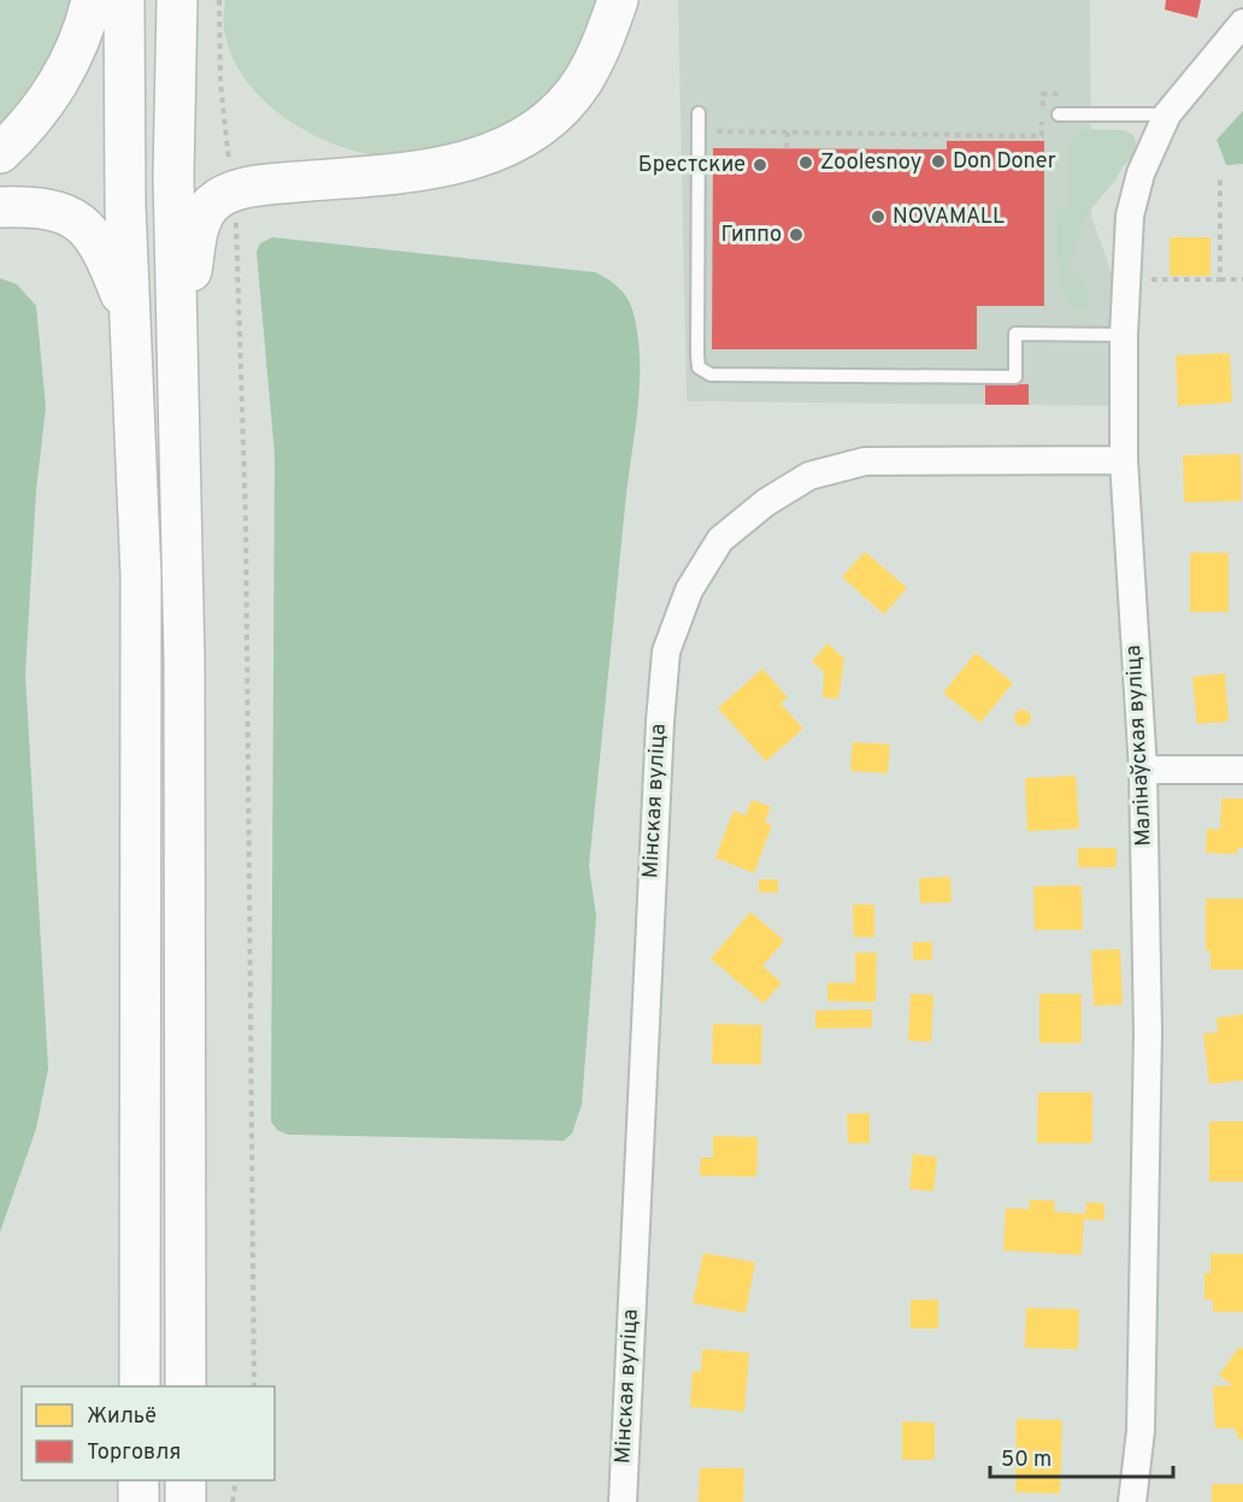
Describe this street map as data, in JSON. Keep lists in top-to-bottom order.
{
  "streets": {
    "street": ["Малінаўская вуліца", "Мінская вуліца"]
  },
  "crossings": [
    ["Малінаўская вуліца", "Мінская вуліца"]
  ],
  "places": [
    "Don Doner",
    "Zoolesnoy",
    "Брестские",
    "NOVAMALL",
    "Гиппо"
  ],
  "legend": ["Жильё", "Торговля"],
  "scale_bar": "50 m"
}
